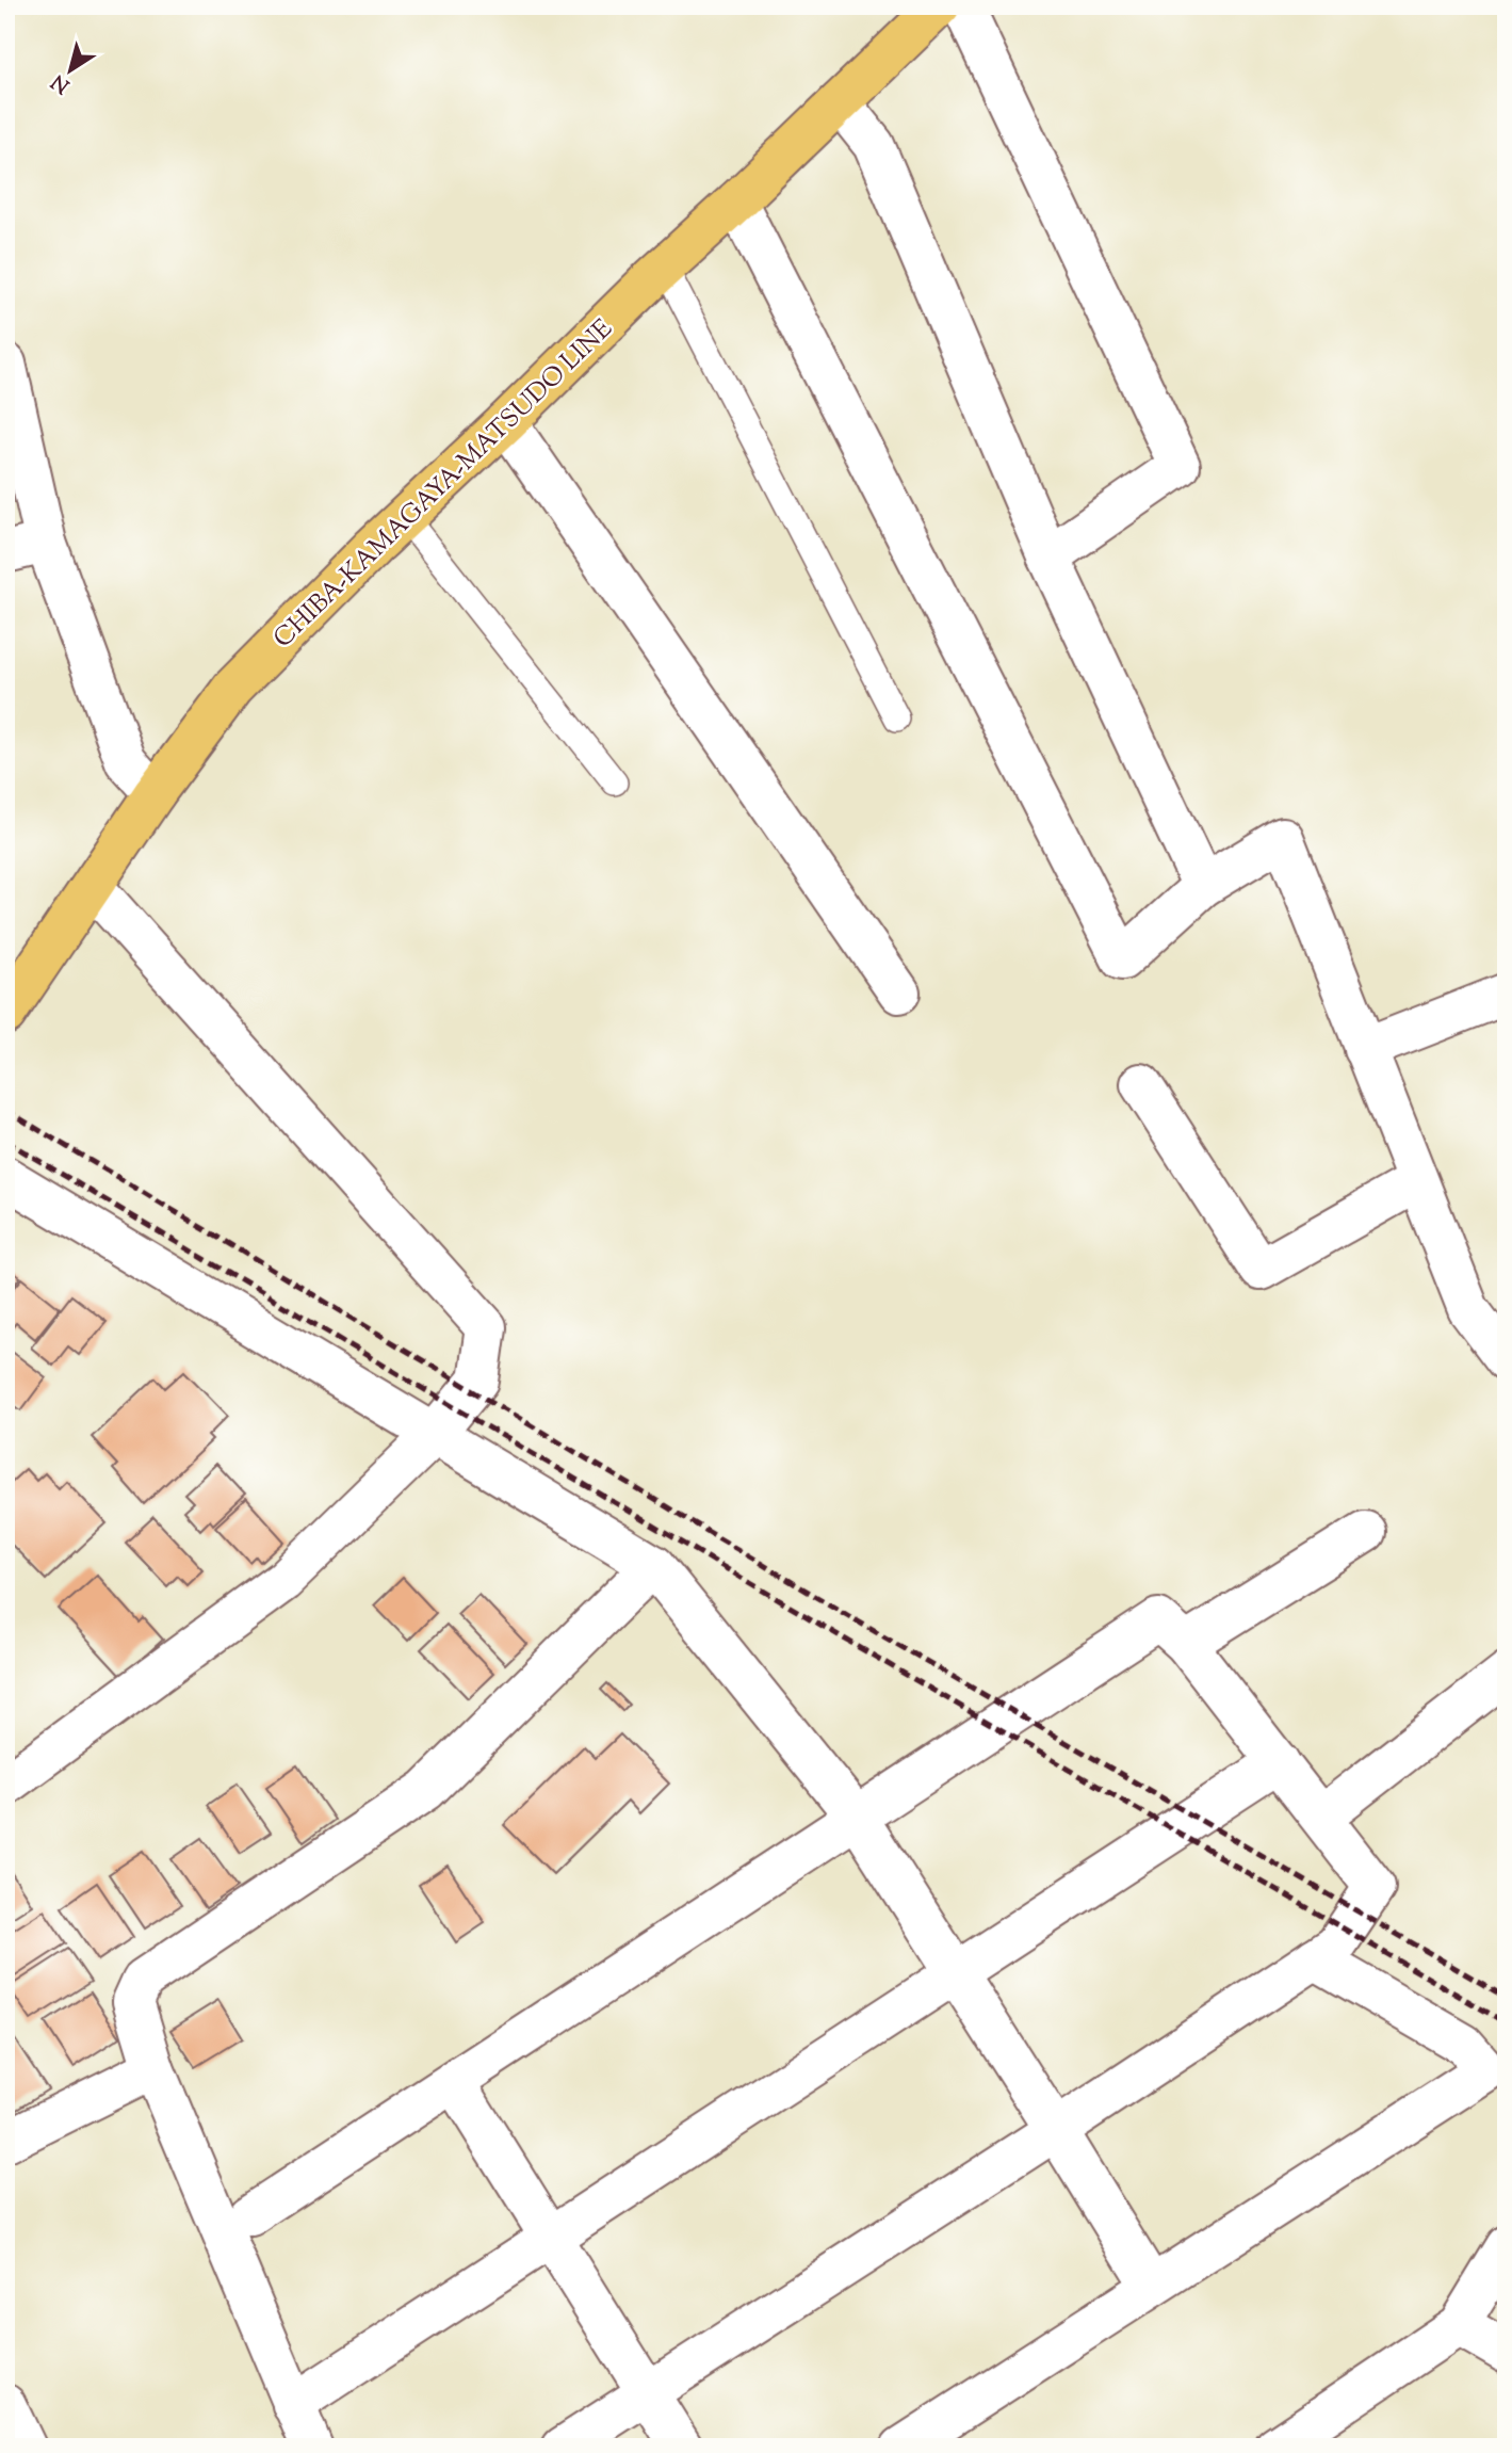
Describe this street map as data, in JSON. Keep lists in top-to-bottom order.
{
  "streets": {
    "main road": ["CHIBA-KAMAGAYA-MATSUDO LINE"]
  },
  "north": "bottom left"
}
